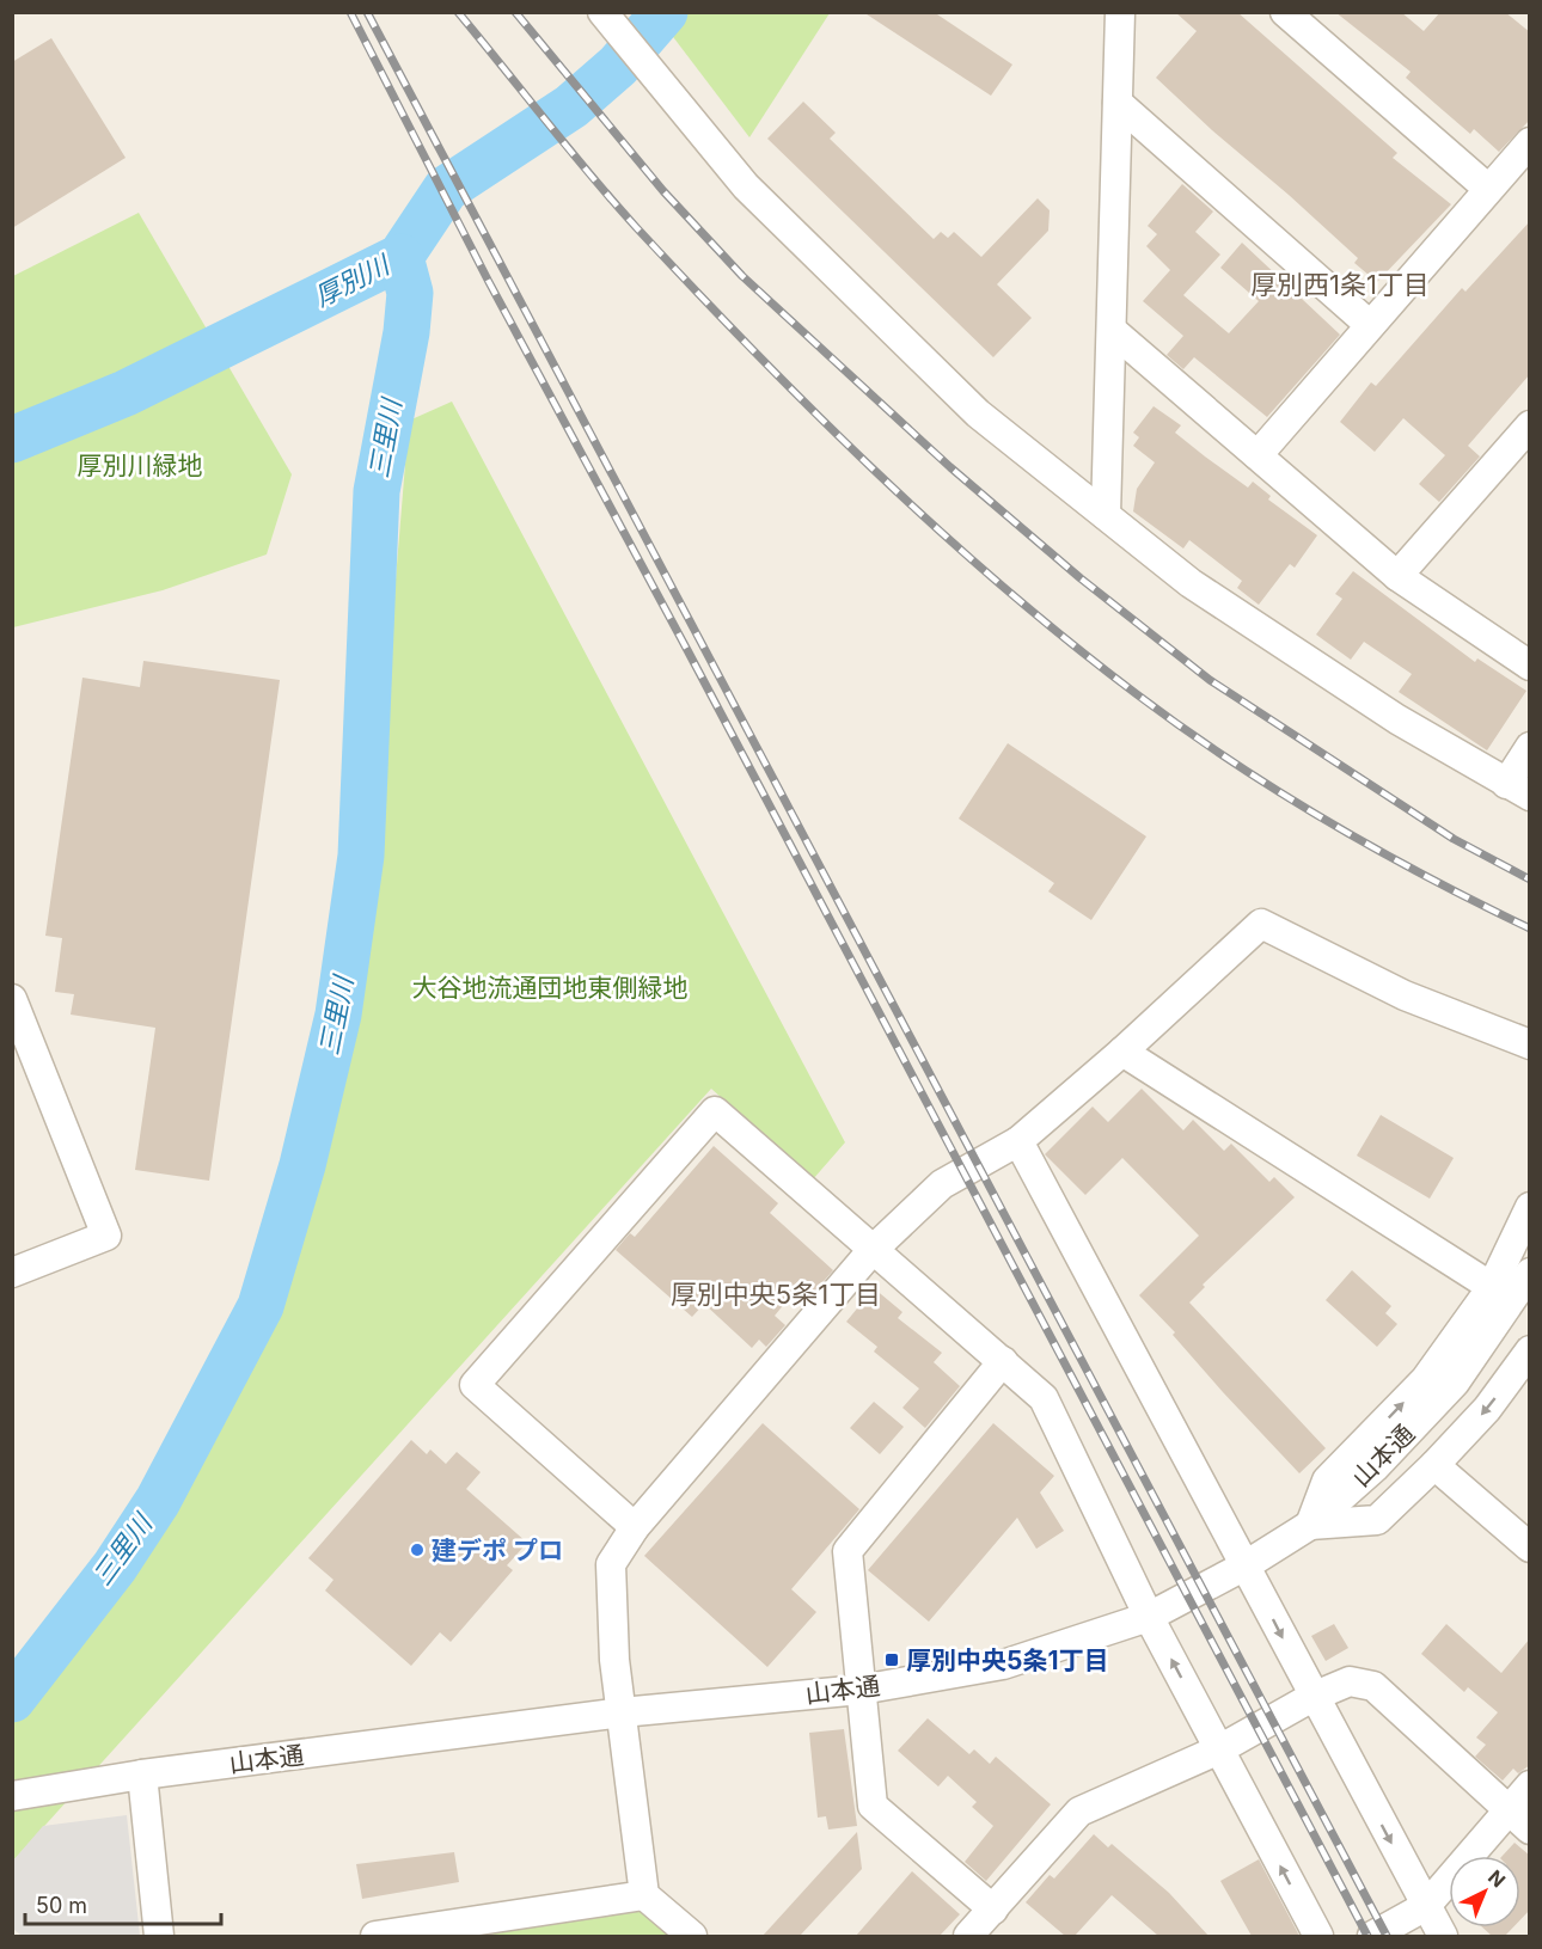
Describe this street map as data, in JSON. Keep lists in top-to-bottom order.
{
  "streets": {
    "street": ["山本通"]
  },
  "districts": ["厚別西1条1丁目", "厚別中央5条1丁目"],
  "water": ["厚別川", "三里川"],
  "parks": ["厚別川緑地", "大谷地流通団地東側緑地"],
  "places": {
    "other": ["建デポ プロ"],
    "transit": ["厚別中央5条1丁目"]
  },
  "scale_bar": "50 m",
  "north": "top right"
}
